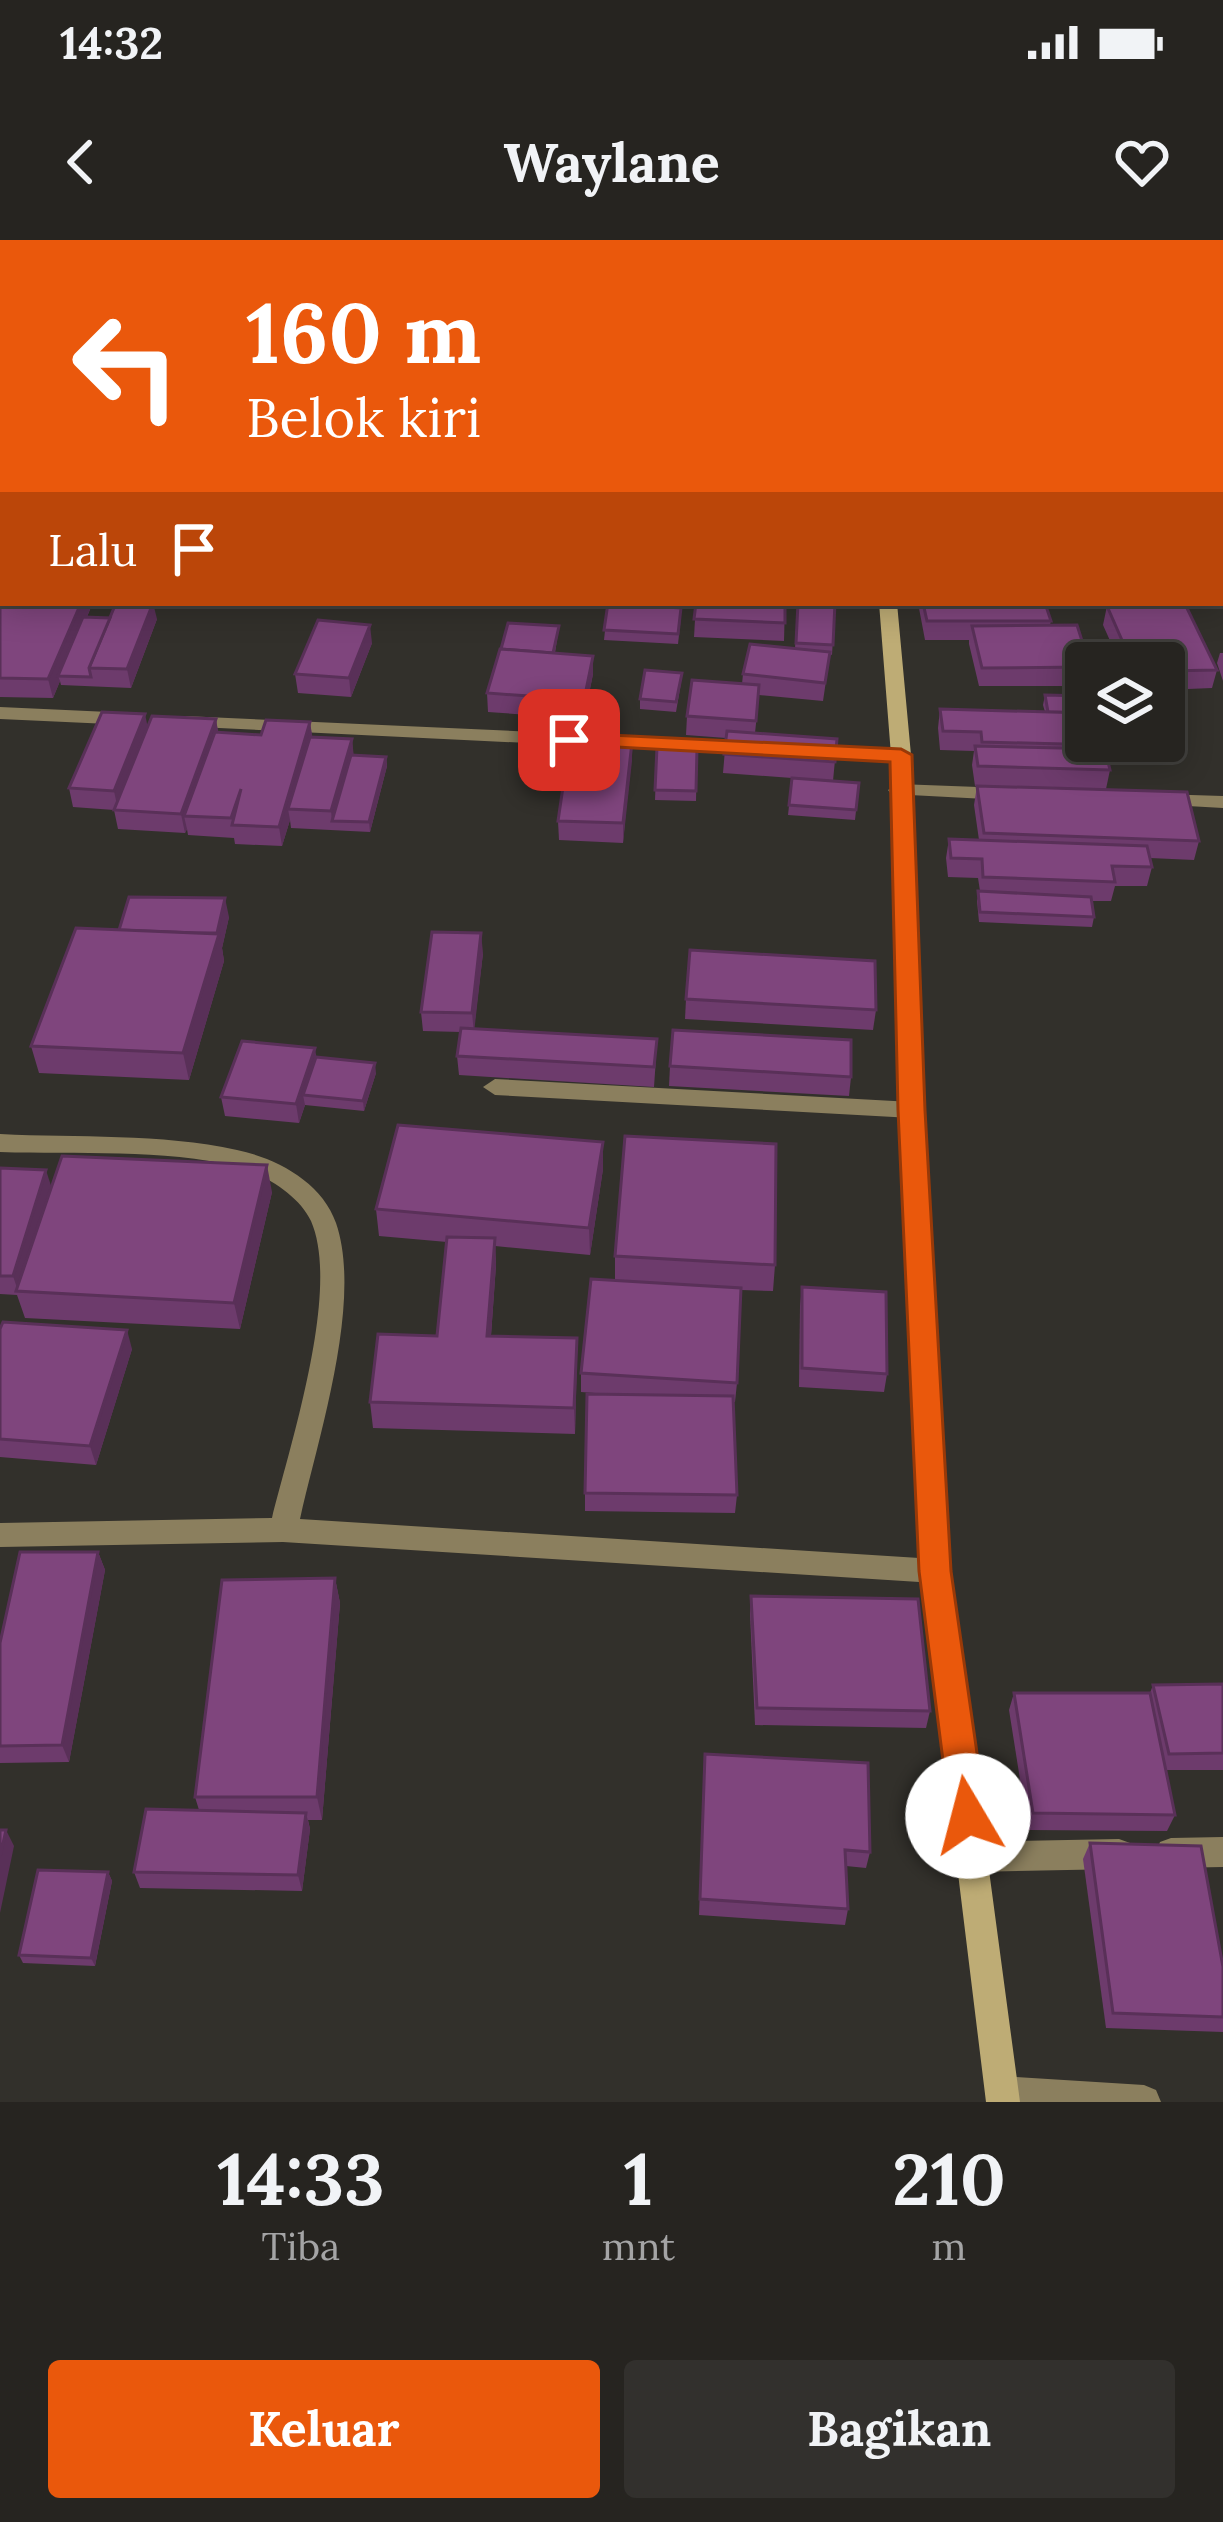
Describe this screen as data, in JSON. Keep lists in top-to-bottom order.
{
  "page": {
    "status": "14:32",
    "header": "Waylane",
    "turn": ["160 m", "Belok kiri"],
    "then": "Lalu",
    "eta": [
      "14:33",
      "Tiba",
      "1",
      "mnt",
      "210",
      "m"
    ],
    "buttons": ["Keluar", "Bagikan"]
  }
}
